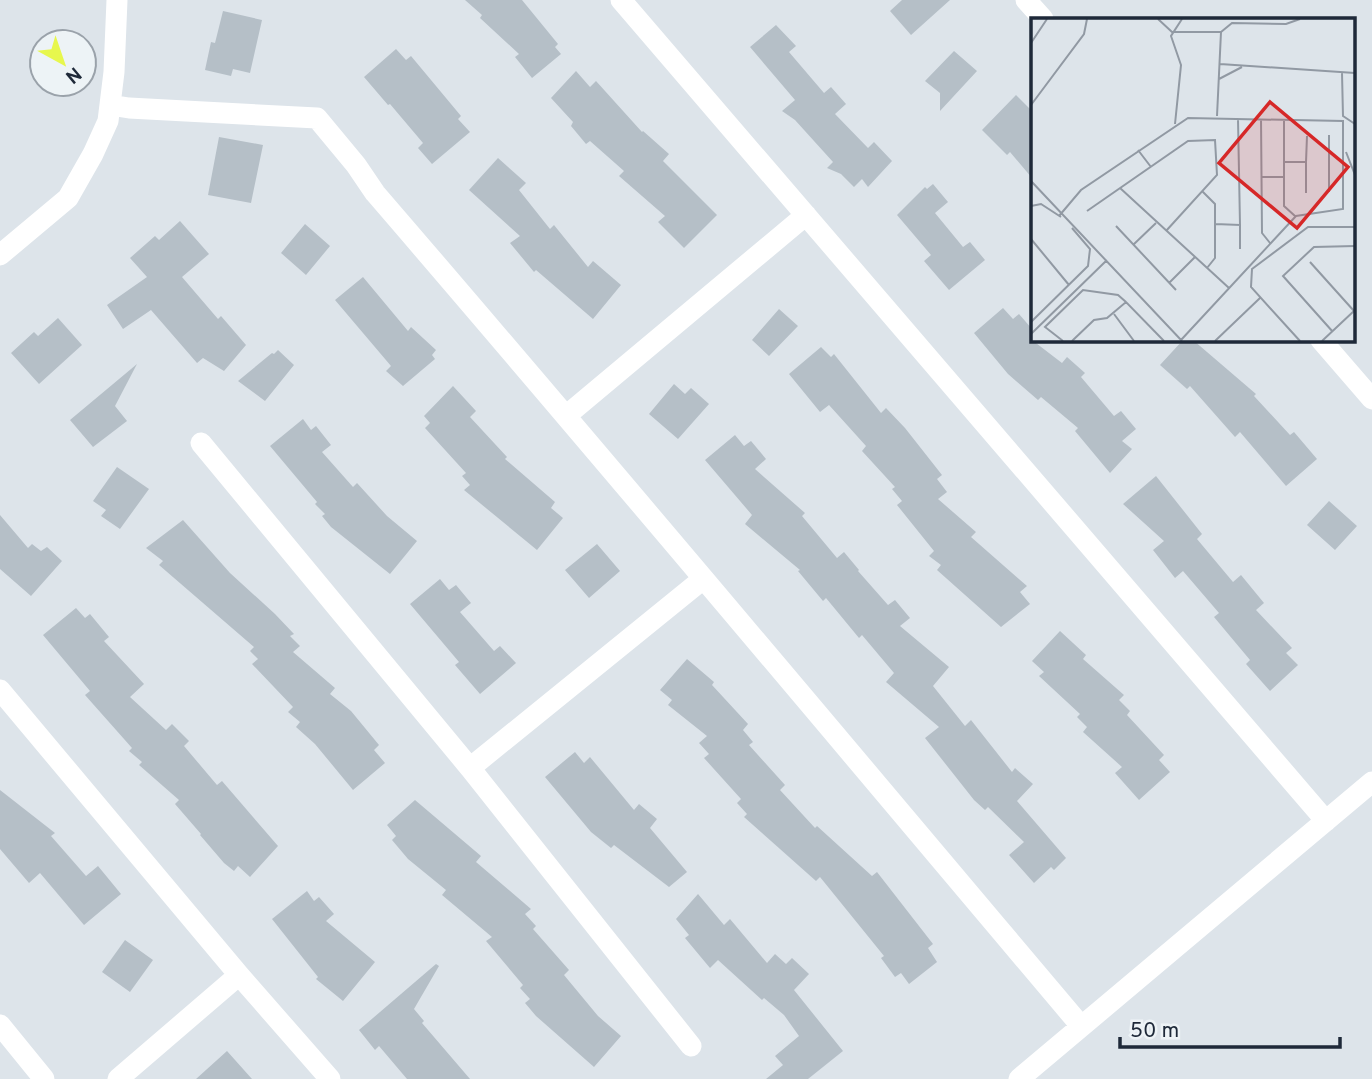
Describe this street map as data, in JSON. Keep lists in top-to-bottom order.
{
  "scale_bar": "50 m",
  "north": "bottom right"
}
